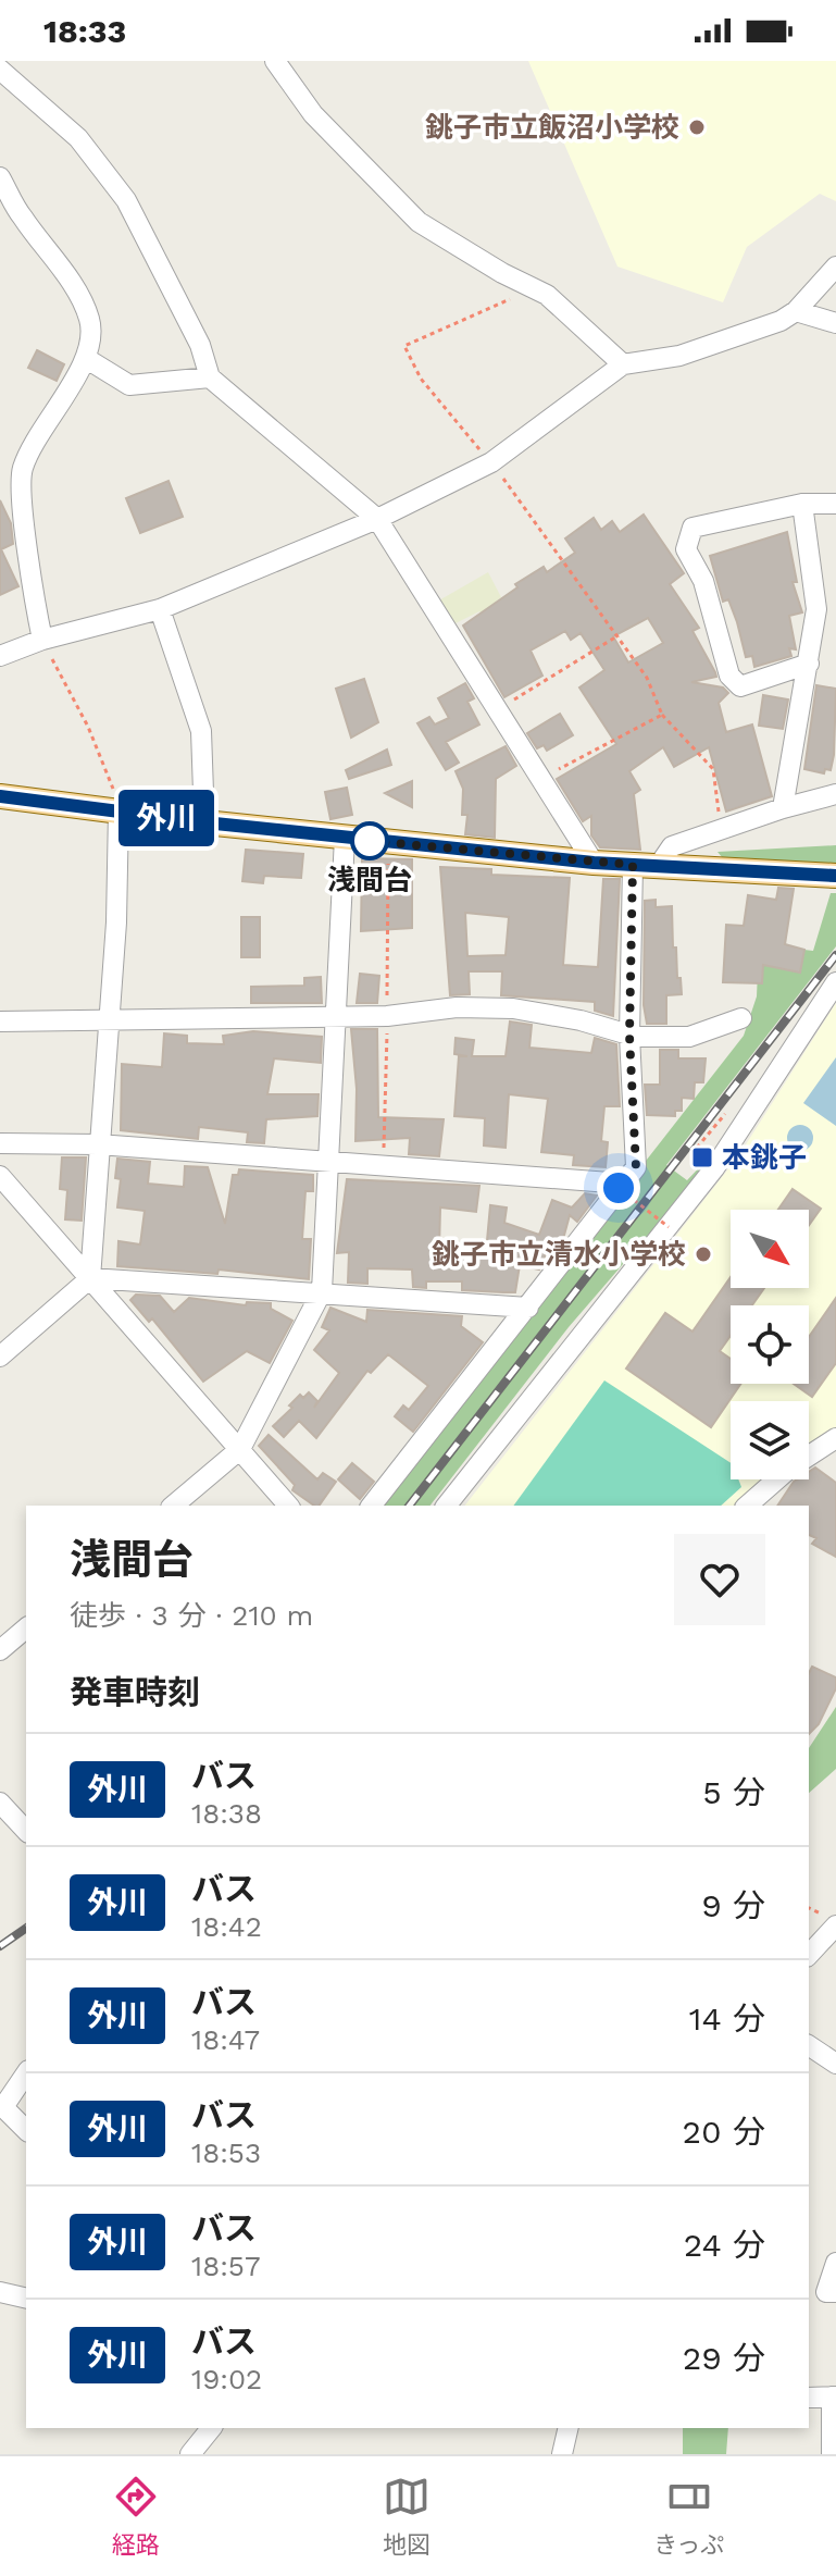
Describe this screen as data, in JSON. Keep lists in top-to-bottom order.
{
  "places": {
    "other": ["銚子市立飯沼小学校", "浅間台", "銚子市立清水小学校"],
    "transit": ["本銚子"]
  },
  "lines": ["bus line 外川"],
  "north": "bottom right",
  "page": {
    "status": "18:33",
    "on_map": "外川",
    "heading": [
      ["浅間台", "徒歩 · 3 分 · 210 m"],
      "発車時刻"
    ],
    "list": [
      {
        "mark": "外川",
        "name": "バス",
        "note": "18:38",
        "value": "5 分"
      },
      {
        "mark": "外川",
        "name": "バス",
        "note": "18:42",
        "value": "9 分"
      },
      {
        "mark": "外川",
        "name": "バス",
        "note": "18:47",
        "value": "14 分"
      },
      {
        "mark": "外川",
        "name": "バス",
        "note": "18:53",
        "value": "20 分"
      },
      {
        "mark": "外川",
        "name": "バス",
        "note": "18:57",
        "value": "24 分"
      },
      {
        "mark": "外川",
        "name": "バス",
        "note": "19:02",
        "value": "29 分"
      }
    ],
    "tabs": ["経路", "地図", "きっぷ"]
  }
}
